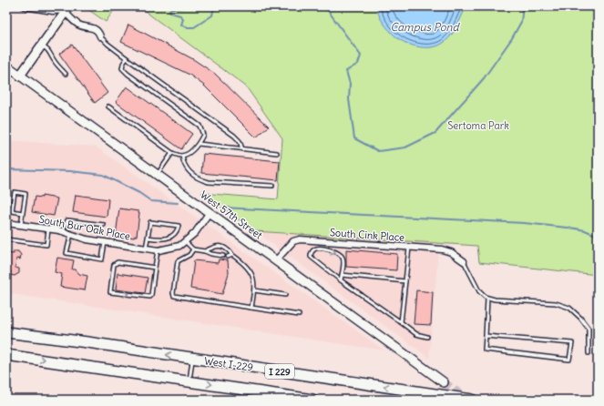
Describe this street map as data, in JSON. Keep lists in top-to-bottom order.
{
  "streets": {
    "highway": ["West I-229", "I 229"],
    "main road": ["West 57th Street"],
    "street": ["South Bur Oak Place", "South Cink Place"]
  },
  "crossings": [
    ["West 57th Street", "South Bur Oak Place"],
    ["West 57th Street", "South Cink Place"]
  ],
  "water": ["Campus Pond"],
  "parks": ["Sertoma Park"]
}
